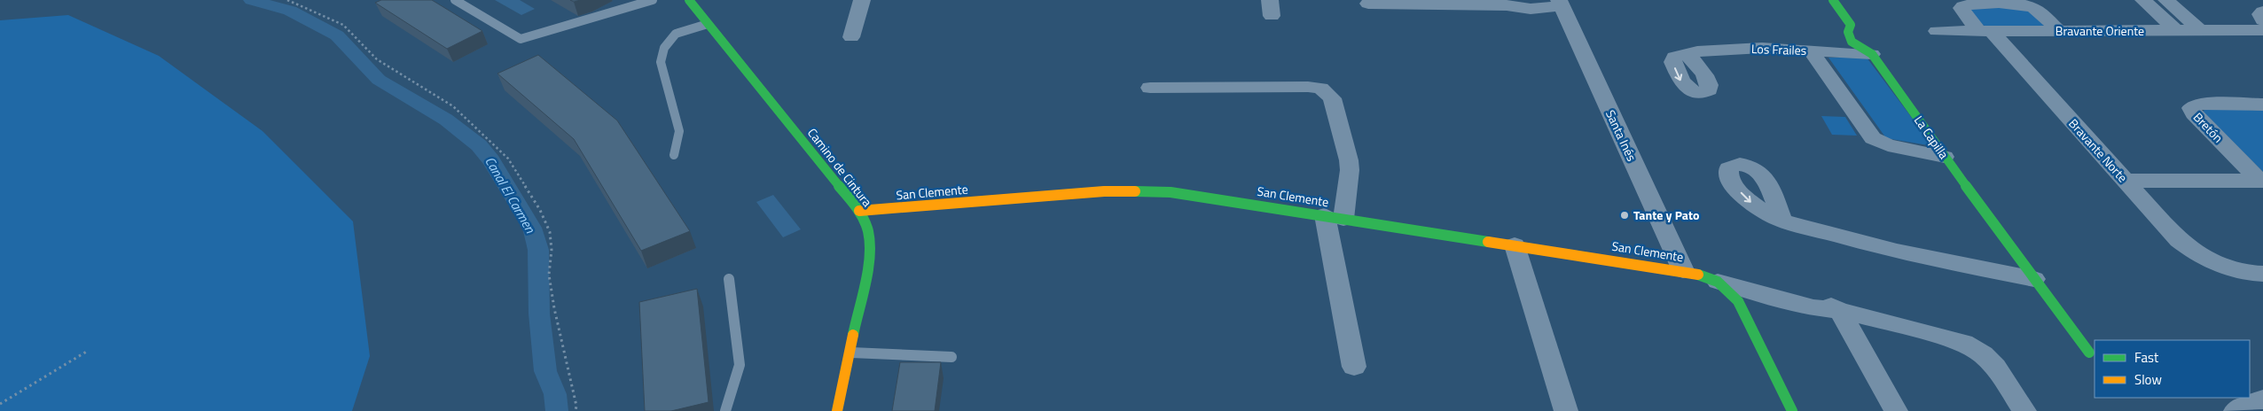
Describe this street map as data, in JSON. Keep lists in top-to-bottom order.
{
  "streets": {
    "street": [
      "Bravante Oriente",
      "Los Frailes",
      "Bretón",
      "Santa Inés",
      "La Capilla",
      "Bravante Norte",
      "Camino de Cintura",
      "San Clemente"
    ]
  },
  "crossings": [
    ["Bravante Oriente", "Bravante Norte"],
    ["Los Frailes", "La Capilla"],
    ["Bretón", "Bravante Norte"],
    ["Santa Inés", "San Clemente"],
    ["Camino de Cintura", "San Clemente"]
  ],
  "water": ["Canal El Carmen"],
  "places": ["Tante y Pato"],
  "legend": ["Fast", "Slow"]
}
